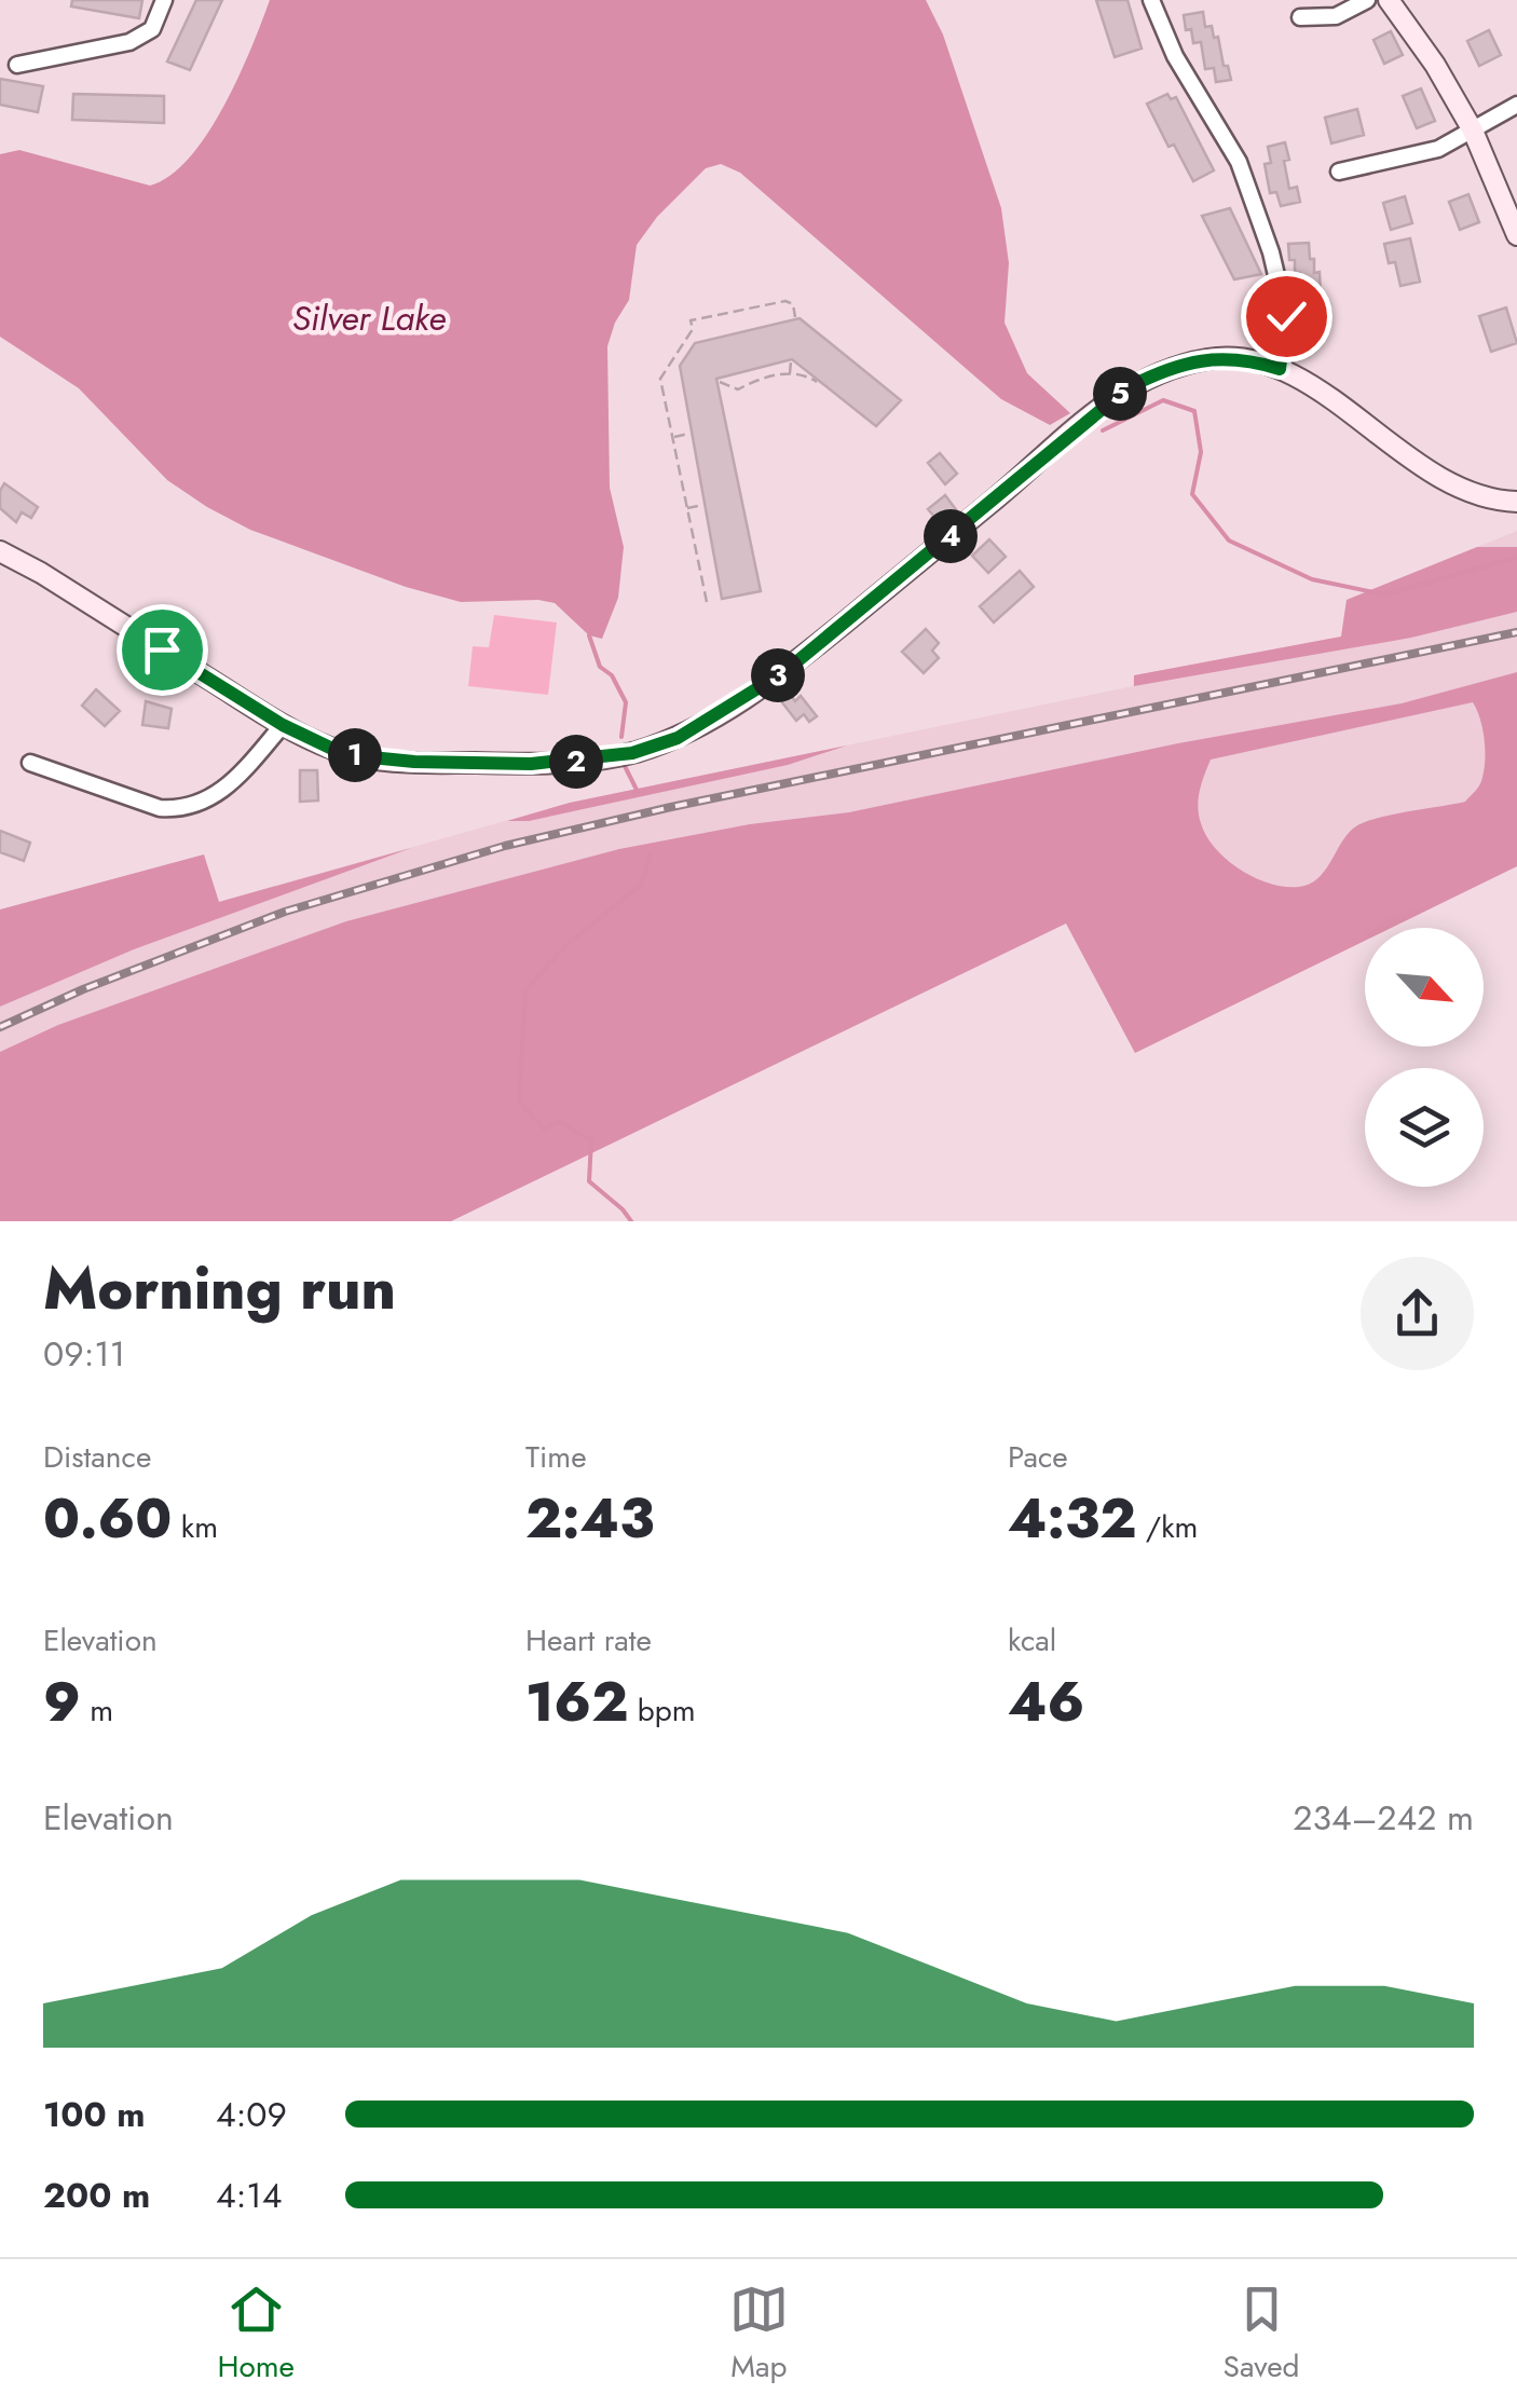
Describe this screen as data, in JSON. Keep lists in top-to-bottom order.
{
  "water": ["Silver Lake"],
  "north": "bottom right",
  "page": {
    "pins": [
      "5",
      "4",
      "3",
      "1",
      "2"
    ],
    "heading": ["Morning run", "09:11"],
    "stats": [
      ["Distance", "0.60 km"],
      ["Time", "2:43"],
      ["Pace", "4:32 /km"],
      ["Elevation", "9 m"],
      ["Heart rate", "162 bpm"],
      ["kcal", "46"]
    ],
    "chart": ["Elevation", "234–242 m"],
    "list": [
      {
        "name": "100 m",
        "note": "4:09"
      },
      {
        "name": "200 m",
        "note": "4:14"
      }
    ],
    "tabs": ["Home", "Map", "Saved"]
  }
}
